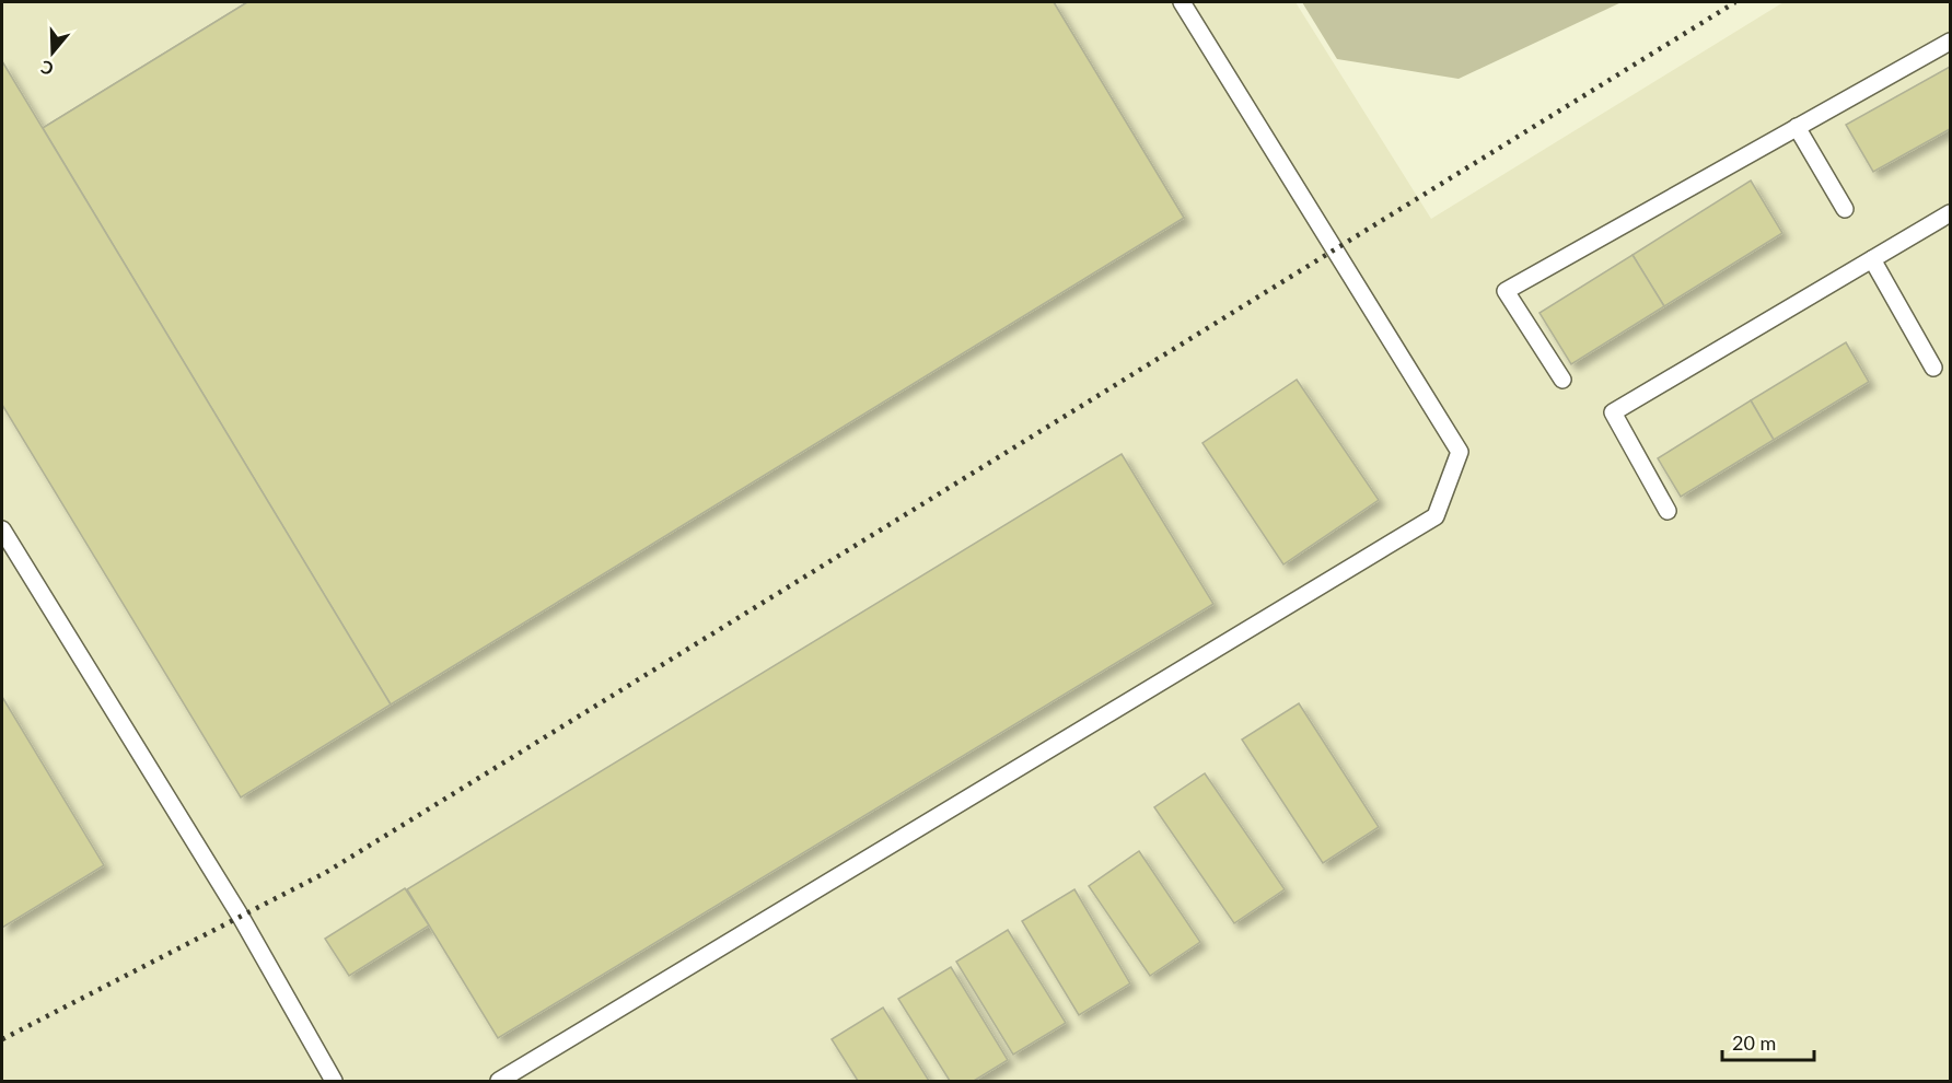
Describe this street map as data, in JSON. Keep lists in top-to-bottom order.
{
  "scale_bar": "20 m",
  "north": "bottom"
}
